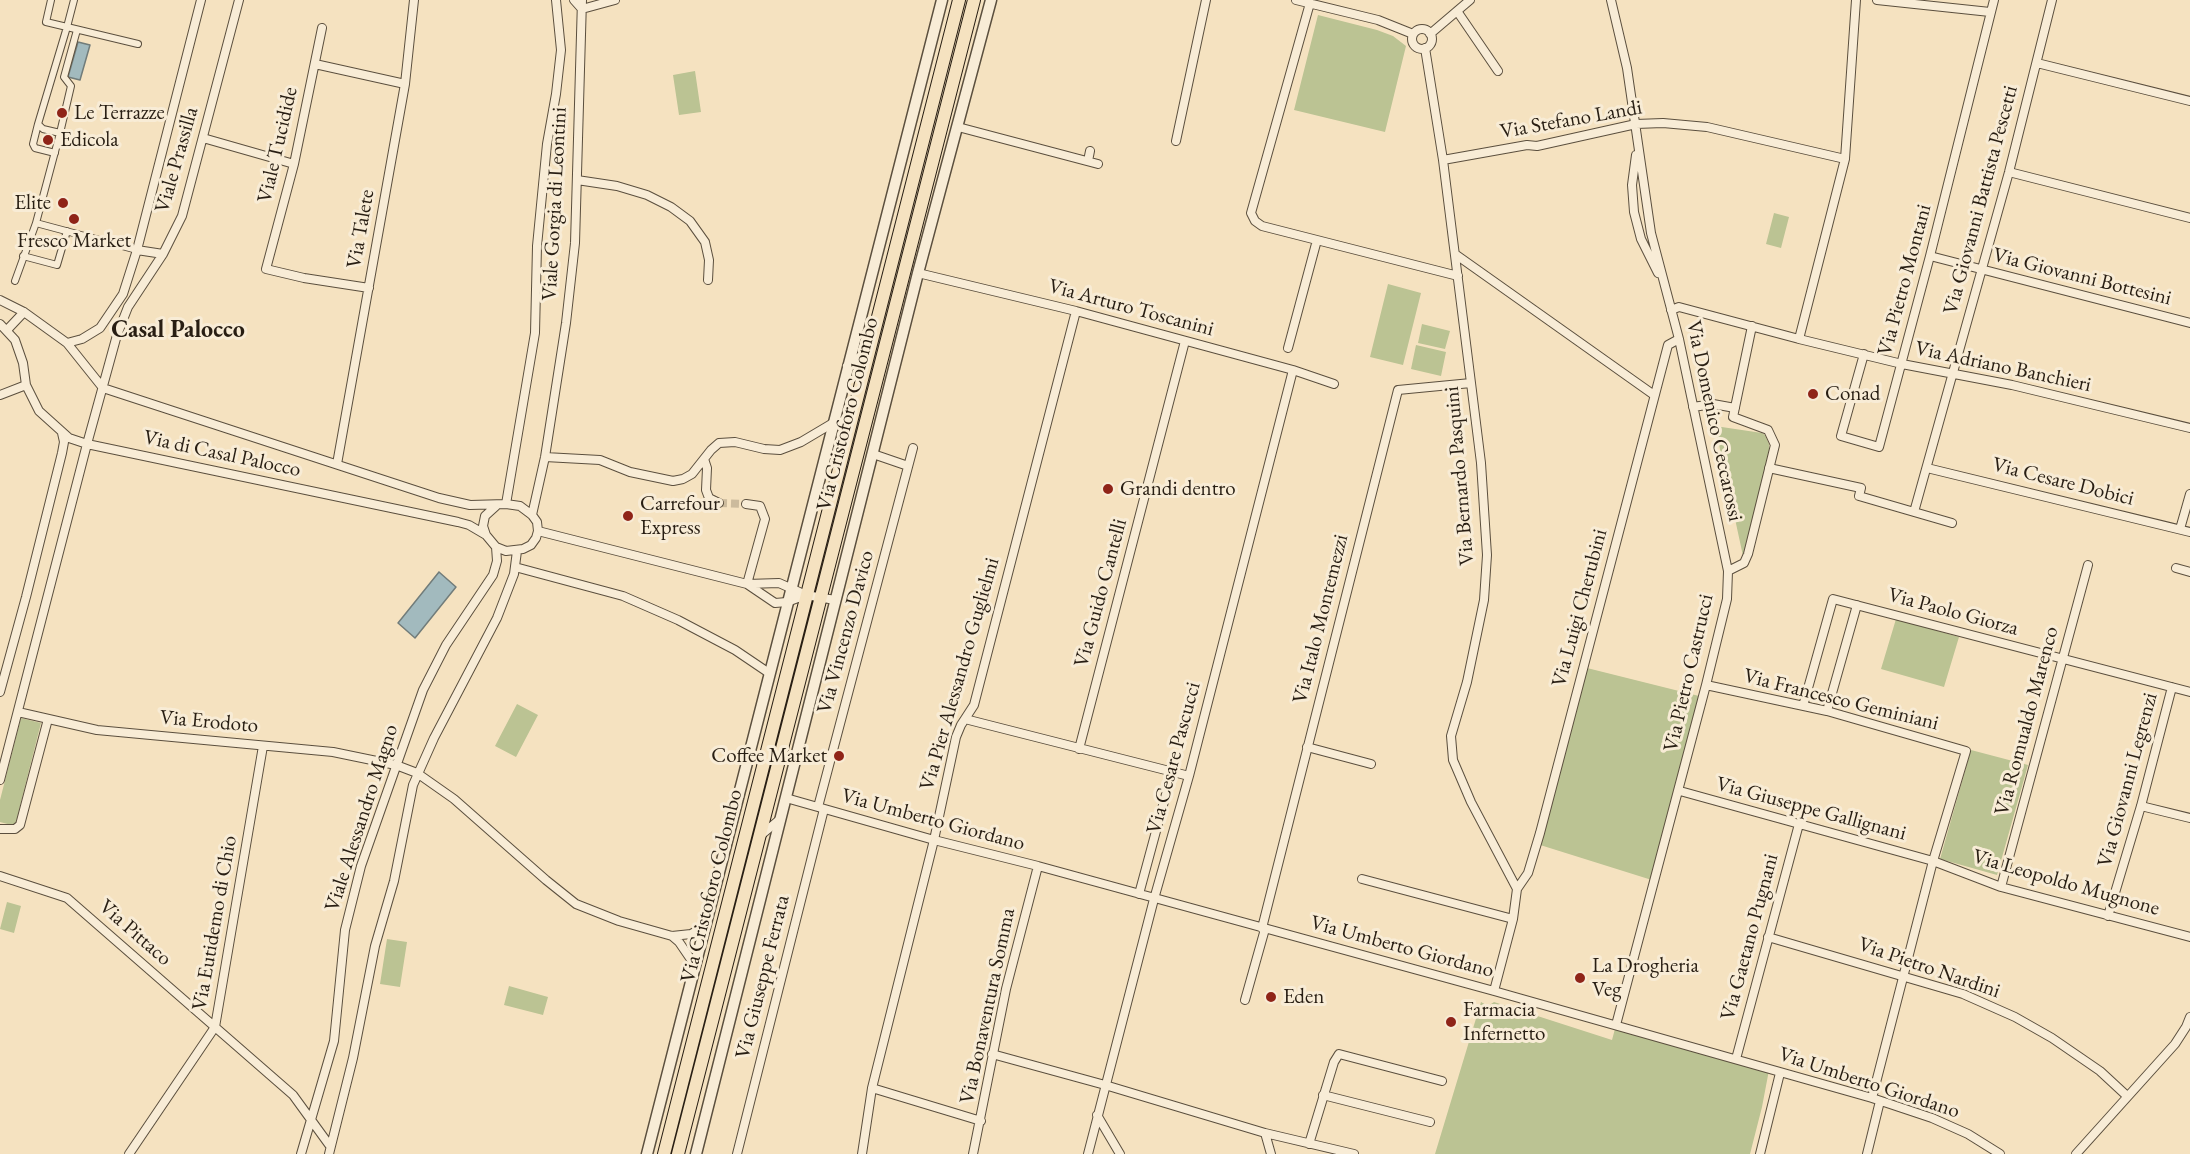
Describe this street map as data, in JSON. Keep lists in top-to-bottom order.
{
  "streets": {
    "main road": ["Via Cristoforo Colombo"],
    "street": [
      "Via Stefano Landi",
      "Viale Tucidide",
      "Viale Prassilla",
      "Via Giovanni Battista Pescetti",
      "Viale Gorgia di Leontini",
      "Via Talete",
      "Via Giovanni Bottesini",
      "Via Pietro Montani",
      "Via Arturo Toscanini",
      "Via Adriano Banchieri",
      "Via Domenico Ceccarossi",
      "Via di Casal Palocco",
      "Via Bernardo Pasquini",
      "Via Cesare Dobici",
      "Via Guido Cantelli",
      "Via Luigi Cherubini",
      "Via Paolo Giorza",
      "Via Italo Montemezzi",
      "Via Vincenzo Davico",
      "Via Pietro Castrucci",
      "Via Pier Alessandro Guglielmi",
      "Via Francesco Geminiani",
      "Via Romualdo Marenco",
      "Via Erodoto",
      "Via Cesare Pascucci",
      "Via Giovanni Legrenzi",
      "Via Giuseppe Gallignani",
      "Viale Alessandro Magno",
      "Via Umberto Giordano",
      "Via Leopoldo Mugnone",
      "Via Eutidemo di Chio",
      "Via Pittaco",
      "Via Gaetano Pugnani",
      "Via Pietro Nardini",
      "Via Giuseppe Ferrata",
      "Via Bonaventura Somma"
    ]
  },
  "crossings": [
    ["Via Stefano Landi", "Via Domenico Ceccarossi"],
    ["Via Stefano Landi", "Via Bernardo Pasquini"],
    ["Viale Tucidide", "Via Talete"],
    ["Viale Prassilla", "Via di Casal Palocco"],
    ["Via Giovanni Battista Pescetti", "Via Giovanni Bottesini"],
    ["Via Giovanni Battista Pescetti", "Via Adriano Banchieri"],
    ["Via Giovanni Battista Pescetti", "Via Cesare Dobici"],
    ["Viale Gorgia di Leontini", "Via di Casal Palocco"],
    ["Viale Gorgia di Leontini", "Viale Alessandro Magno"],
    ["Via Talete", "Via di Casal Palocco"],
    ["Via Giovanni Bottesini", "Via Pietro Montani"],
    ["Via Pietro Montani", "Via Adriano Banchieri"],
    ["Via Arturo Toscanini", "Via Cristoforo Colombo"],
    ["Via Arturo Toscanini", "Via Guido Cantelli"],
    ["Via Arturo Toscanini", "Via Pier Alessandro Guglielmi"],
    ["Via Arturo Toscanini", "Via Cesare Pascucci"],
    ["Via Adriano Banchieri", "Via Domenico Ceccarossi"],
    ["Via Cristoforo Colombo", "Via Umberto Giordano"],
    ["Via Domenico Ceccarossi", "Via Luigi Cherubini"],
    ["Via Domenico Ceccarossi", "Via Pietro Castrucci"],
    ["Via di Casal Palocco", "Viale Alessandro Magno"],
    ["Via Bernardo Pasquini", "Via Luigi Cherubini"],
    ["Via Bernardo Pasquini", "Via Italo Montemezzi"],
    ["Via Paolo Giorza", "Via Francesco Geminiani"],
    ["Via Paolo Giorza", "Via Romualdo Marenco"],
    ["Via Paolo Giorza", "Via Giovanni Legrenzi"],
    ["Via Italo Montemezzi", "Via Umberto Giordano"],
    ["Via Vincenzo Davico", "Via Umberto Giordano"],
    ["Via Vincenzo Davico", "Via Giuseppe Ferrata"],
    ["Via Pietro Castrucci", "Via Francesco Geminiani"],
    ["Via Pietro Castrucci", "Via Giuseppe Gallignani"],
    ["Via Pietro Castrucci", "Via Umberto Giordano"],
    ["Via Pier Alessandro Guglielmi", "Via Umberto Giordano"],
    ["Via Francesco Geminiani", "Via Giuseppe Gallignani"],
    ["Via Francesco Geminiani", "Via Leopoldo Mugnone"],
    ["Via Romualdo Marenco", "Via Leopoldo Mugnone"],
    ["Via Erodoto", "Viale Alessandro Magno"],
    ["Via Erodoto", "Via Eutidemo di Chio"],
    ["Via Cesare Pascucci", "Via Umberto Giordano"],
    ["Via Giovanni Legrenzi", "Via Leopoldo Mugnone"],
    ["Via Giuseppe Gallignani", "Via Leopoldo Mugnone"],
    ["Via Giuseppe Gallignani", "Via Gaetano Pugnani"],
    ["Viale Alessandro Magno", "Via Pittaco"],
    ["Via Umberto Giordano", "Via Gaetano Pugnani"],
    ["Via Umberto Giordano", "Via Giuseppe Ferrata"],
    ["Via Umberto Giordano", "Via Bonaventura Somma"],
    ["Via Eutidemo di Chio", "Via Pittaco"],
    ["Via Gaetano Pugnani", "Via Pietro Nardini"]
  ],
  "districts": ["Casal Palocco"],
  "places": [
    "Le Terrazze",
    "Edicola",
    "Elite",
    "Fresco Market",
    "Conad",
    "Grandi dentro",
    "Carrefour Express",
    "Coffee Market",
    "La Drogheria Veg",
    "Eden",
    "Farmacia Infernetto"
  ]
}
